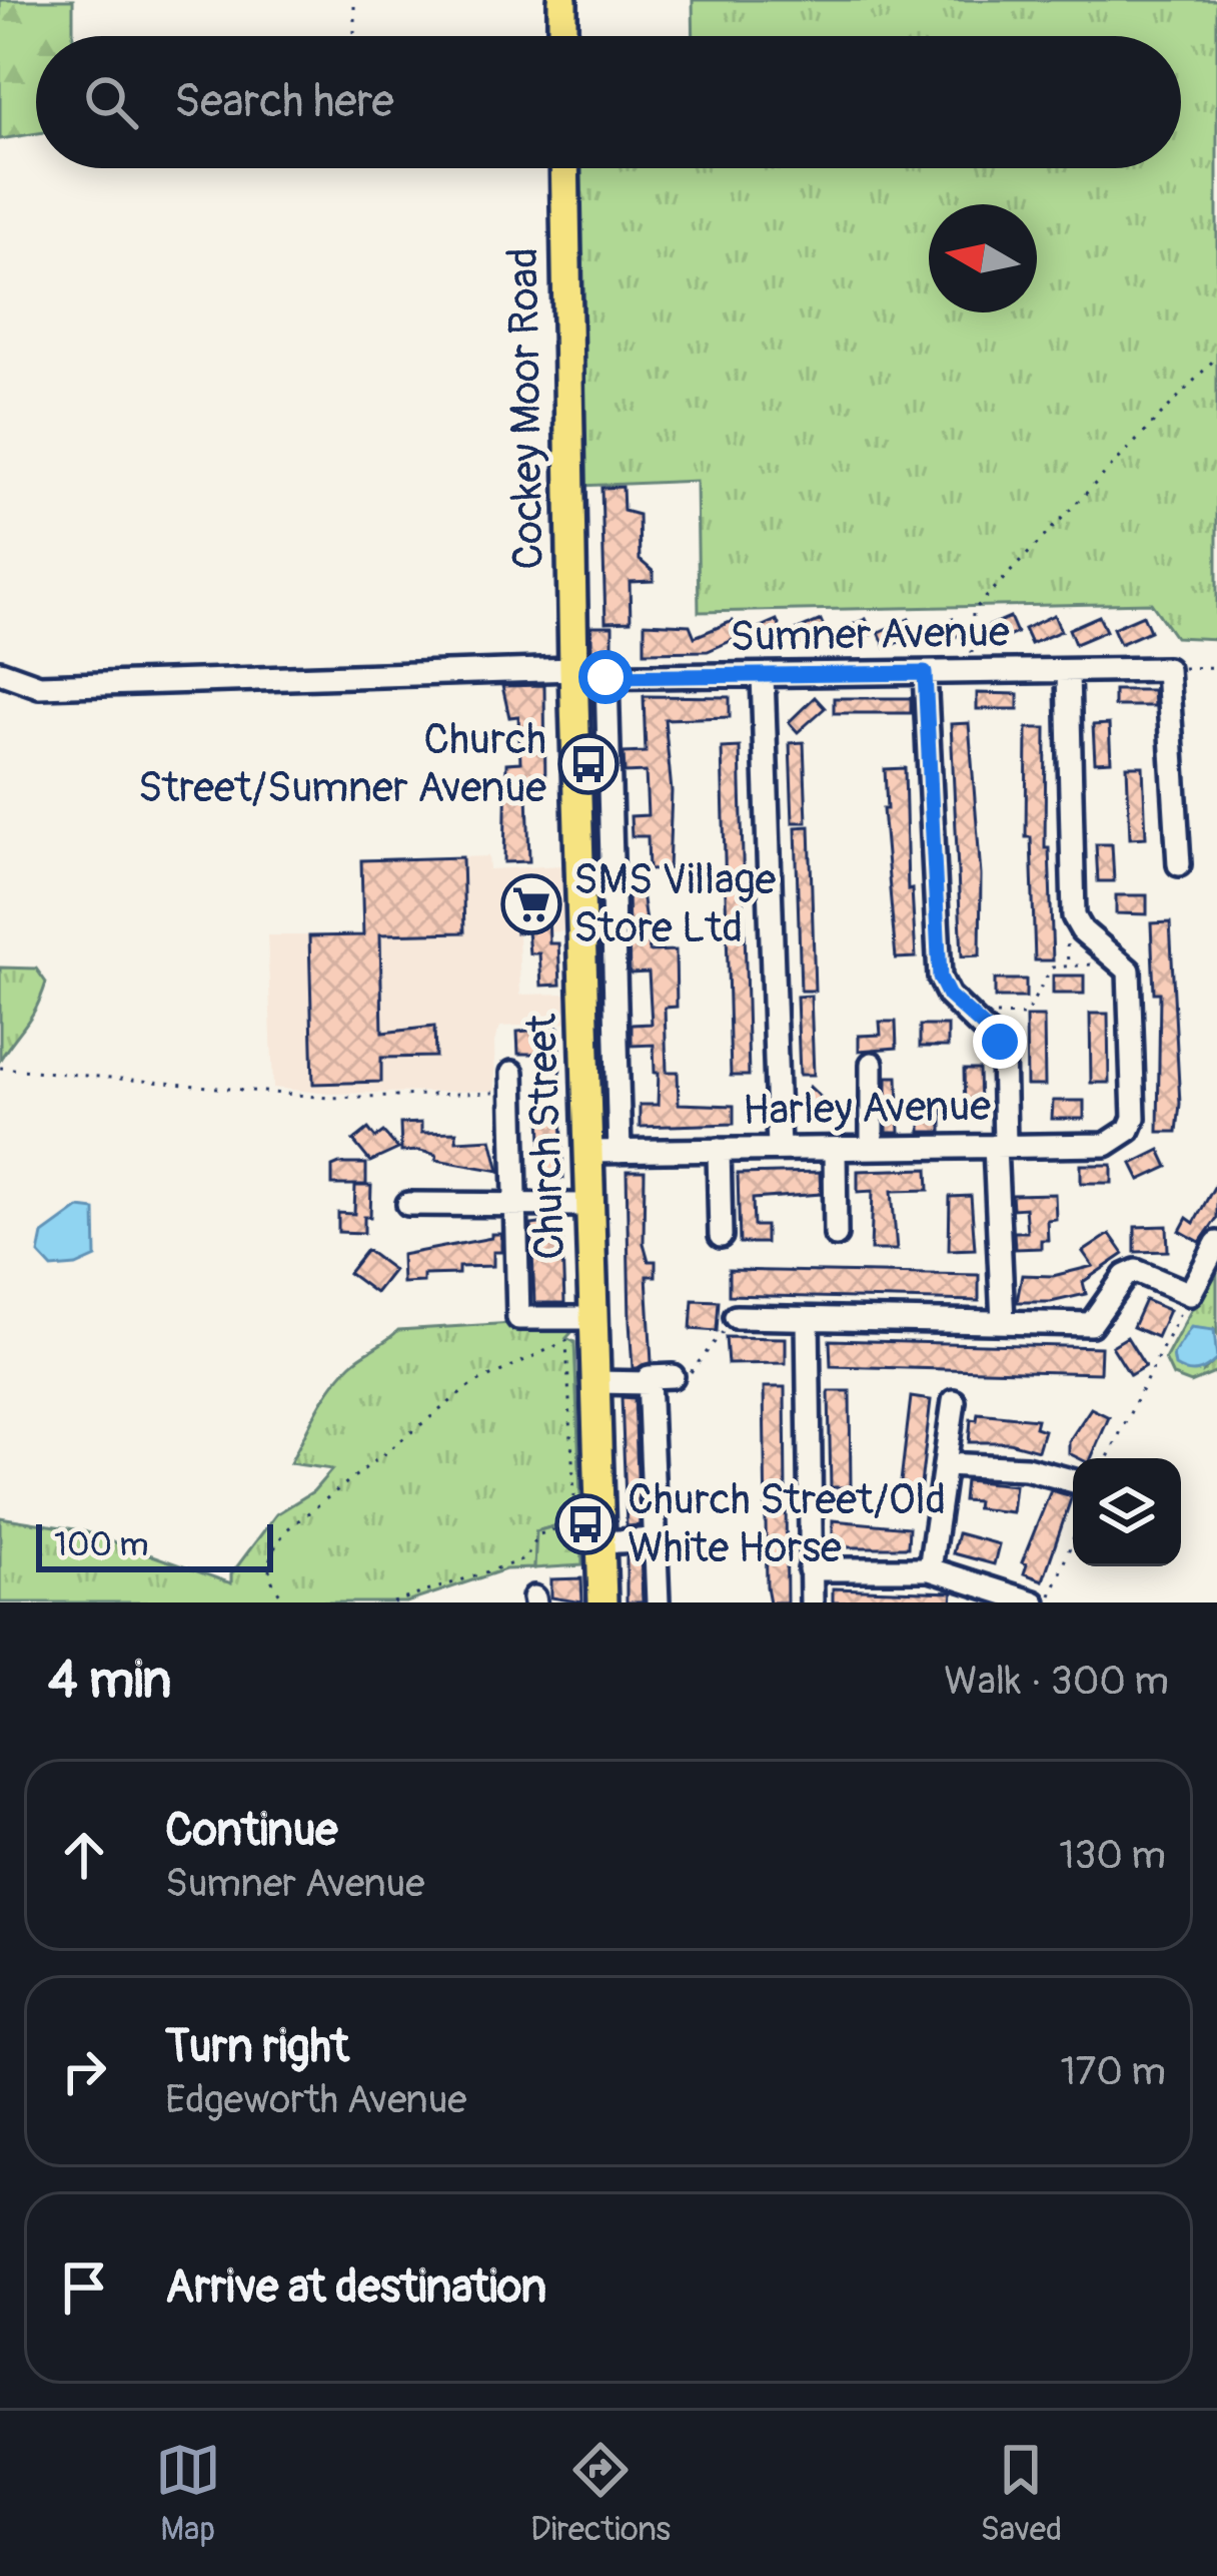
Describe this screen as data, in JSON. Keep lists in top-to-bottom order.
{
  "streets": {
    "main road": ["Cockey Moor Road", "Church Street"],
    "street": ["Sumner Avenue", "Harley Avenue"]
  },
  "crossings": [
    ["Cockey Moor Road", "Sumner Avenue"],
    ["Cockey Moor Road", "Church Street"],
    ["Sumner Avenue", "Church Street"],
    ["Harley Avenue", "Church Street"]
  ],
  "places": {
    "bus stop": ["Church Street/Sumner Avenue", "Church Street/Old White Horse"],
    "supermarket": ["SMS Village Store Ltd"]
  },
  "scale_bar": "100 m",
  "north": "left",
  "page": {
    "search": "Search here",
    "scale": "100 m",
    "heading": ["4 min", "Walk · 300 m"],
    "list": [
      ["Continue", "Sumner Avenue", "130 m"],
      ["Turn right", "Edgeworth Avenue", "170 m"],
      "Arrive at destination"
    ],
    "nav": ["Map", "Directions", "Saved"]
  }
}
